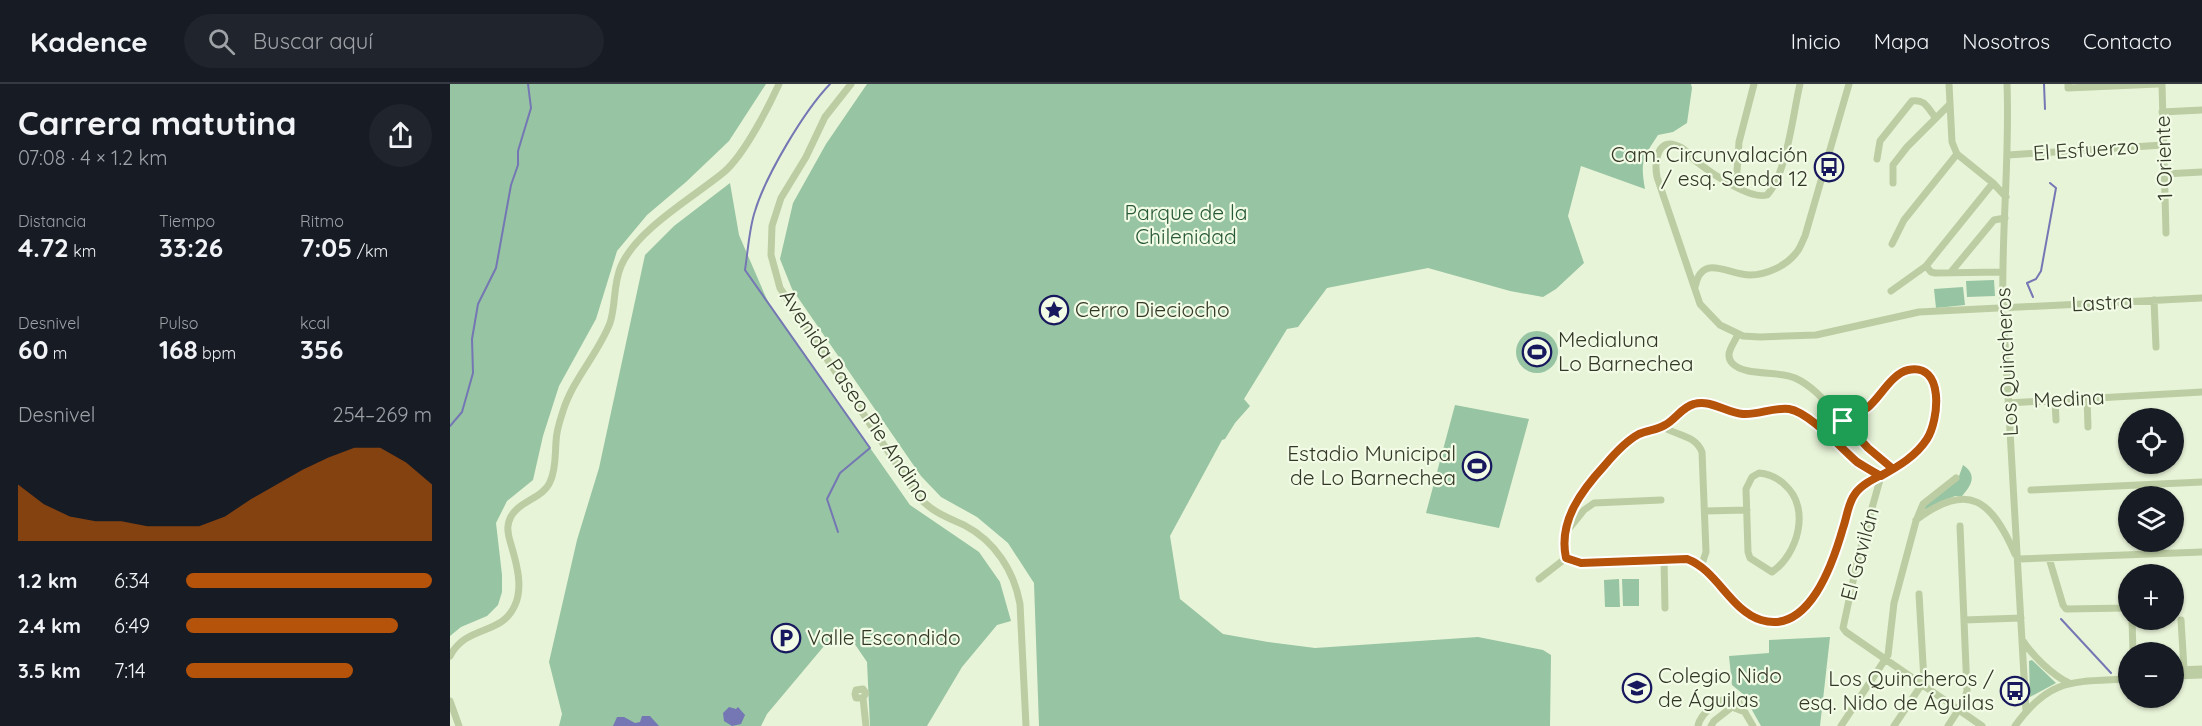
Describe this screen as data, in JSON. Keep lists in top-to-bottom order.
{
  "streets": {
    "street": [
      "El Esfuerzo",
      "1 Oriente",
      "Lastra",
      "Los Quincheros",
      "Avenida Paseo Pie Andino",
      "Medina",
      "El Gavilán"
    ]
  },
  "crossings": [
    ["El Esfuerzo", "1 Oriente"],
    ["El Esfuerzo", "Los Quincheros"],
    ["Lastra", "Los Quincheros"],
    ["Los Quincheros", "Medina"]
  ],
  "parks": ["Parque de la Chilenidad"],
  "places": {
    "bus stop": ["Cam. Circunvalación / esq. Senda 12", "Los Quincheros / esq. Nido de Águilas"],
    "place": ["Cerro Dieciocho"],
    "sports": ["Medialuna Lo Barnechea", "Estadio Municipal de Lo Barnechea"],
    "parking": ["Valle Escondido"],
    "school or university": ["Colegio Nido de Águilas"]
  },
  "page": {
    "header": "Kadence",
    "search": "Buscar aquí",
    "nav": [
      "Inicio",
      "Mapa",
      "Nosotros",
      "Contacto"
    ],
    "heading": ["Carrera matutina", "07:08 · 4 × 1.2 km"],
    "stats": [
      ["Distancia", "4.72 km"],
      ["Tiempo", "33:26"],
      ["Ritmo", "7:05 /km"],
      ["Desnivel", "60 m"],
      ["Pulso", "168 bpm"],
      ["kcal", "356"]
    ],
    "chart": ["Desnivel", "254–269 m"],
    "map_buttons": ["+", "−"],
    "list": [
      {
        "name": "1.2 km",
        "note": "6:34"
      },
      {
        "name": "2.4 km",
        "note": "6:49"
      },
      {
        "name": "3.5 km",
        "note": "7:14"
      }
    ]
  }
}
